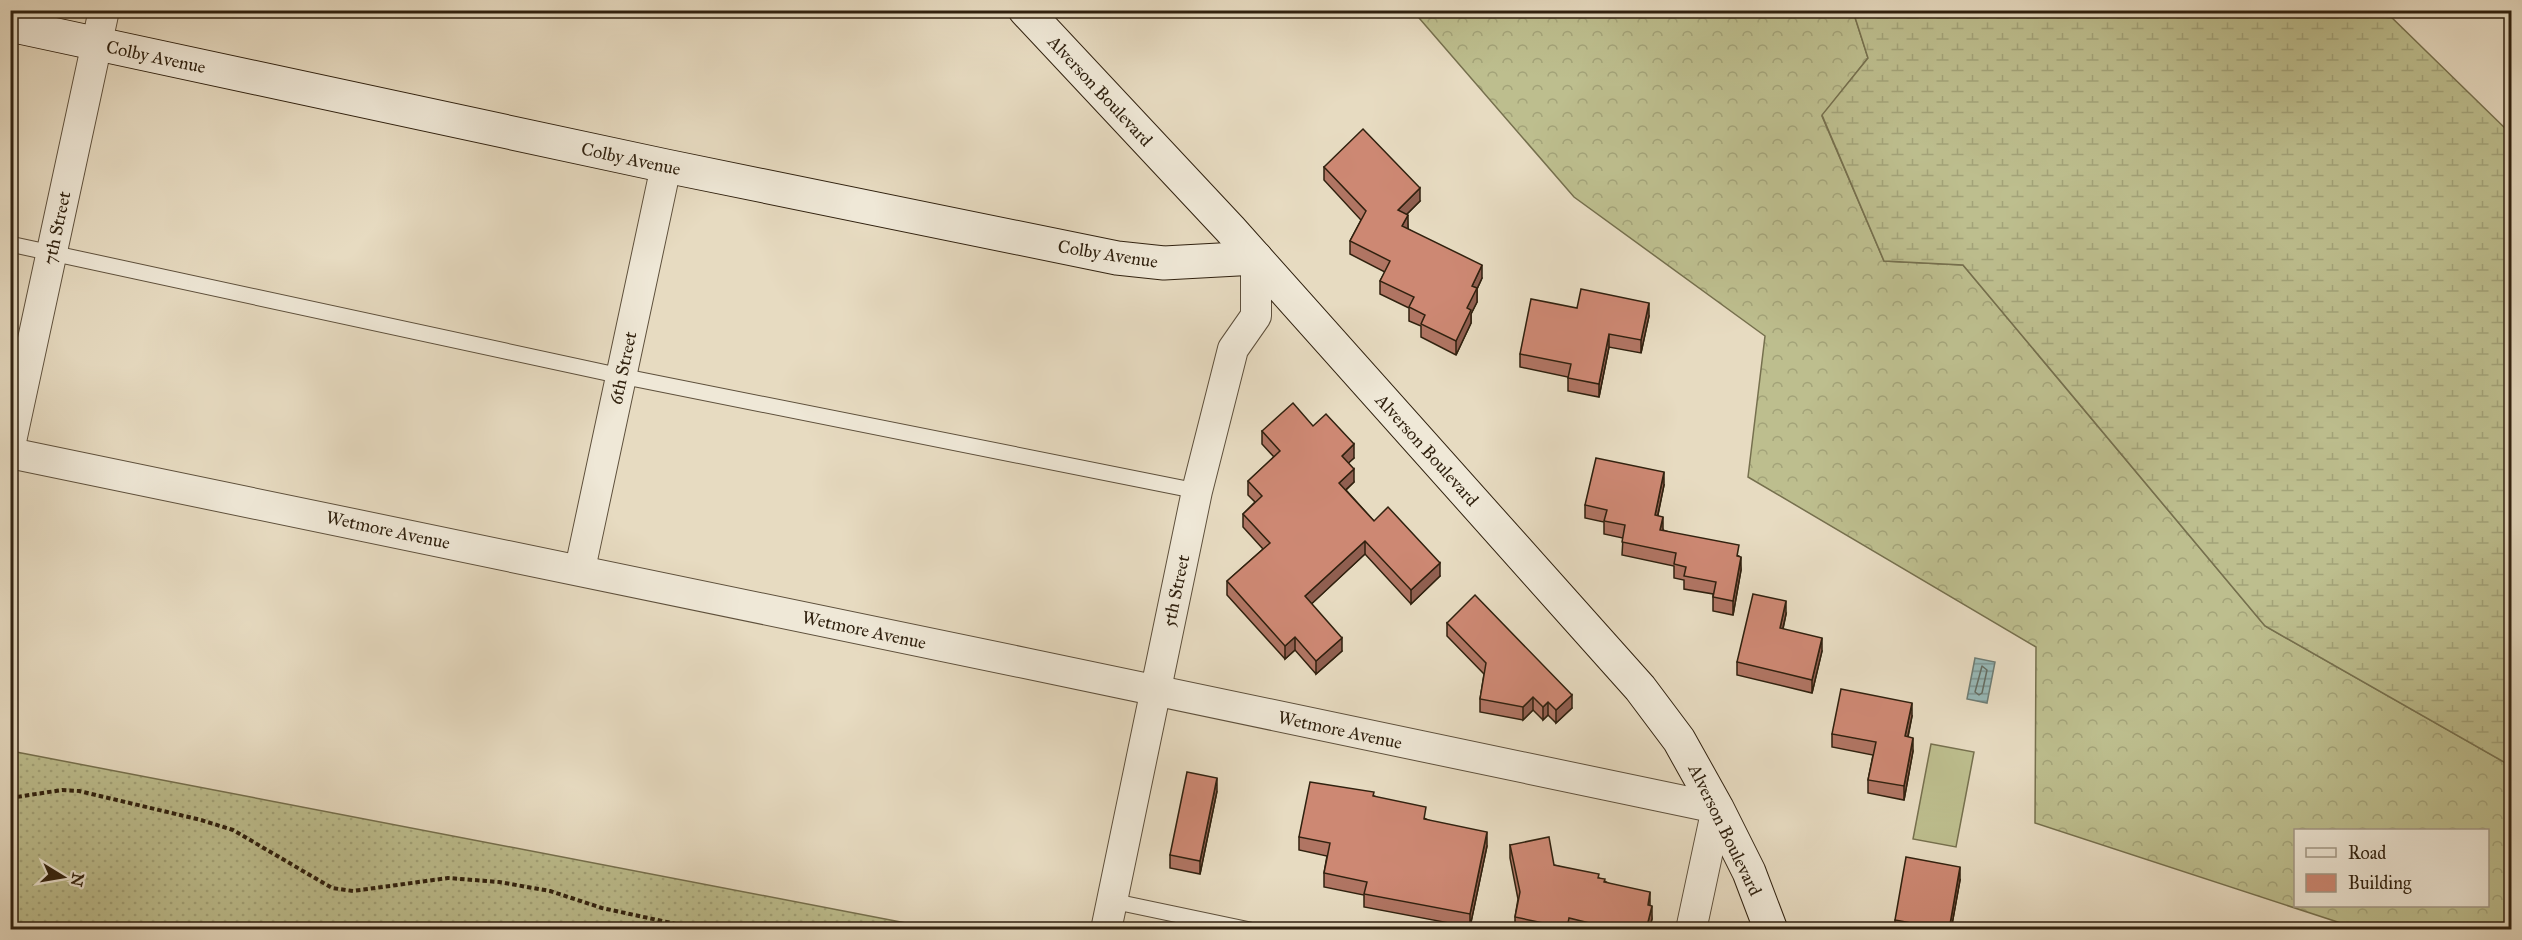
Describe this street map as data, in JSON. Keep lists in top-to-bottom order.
{
  "streets": {
    "main road": ["Colby Avenue", "Alverson Boulevard"],
    "street": [
      "7th Street",
      "6th Street",
      "Wetmore Avenue",
      "5th Street"
    ]
  },
  "crossings": [
    ["Colby Avenue", "Alverson Boulevard"],
    ["Colby Avenue", "7th Street"],
    ["Colby Avenue", "6th Street"],
    ["Colby Avenue", "5th Street"],
    ["Alverson Boulevard", "Wetmore Avenue"],
    ["Alverson Boulevard", "5th Street"],
    ["6th Street", "Wetmore Avenue"],
    ["Wetmore Avenue", "5th Street"]
  ],
  "legend": ["Road", "Building"],
  "north": "right"
}
